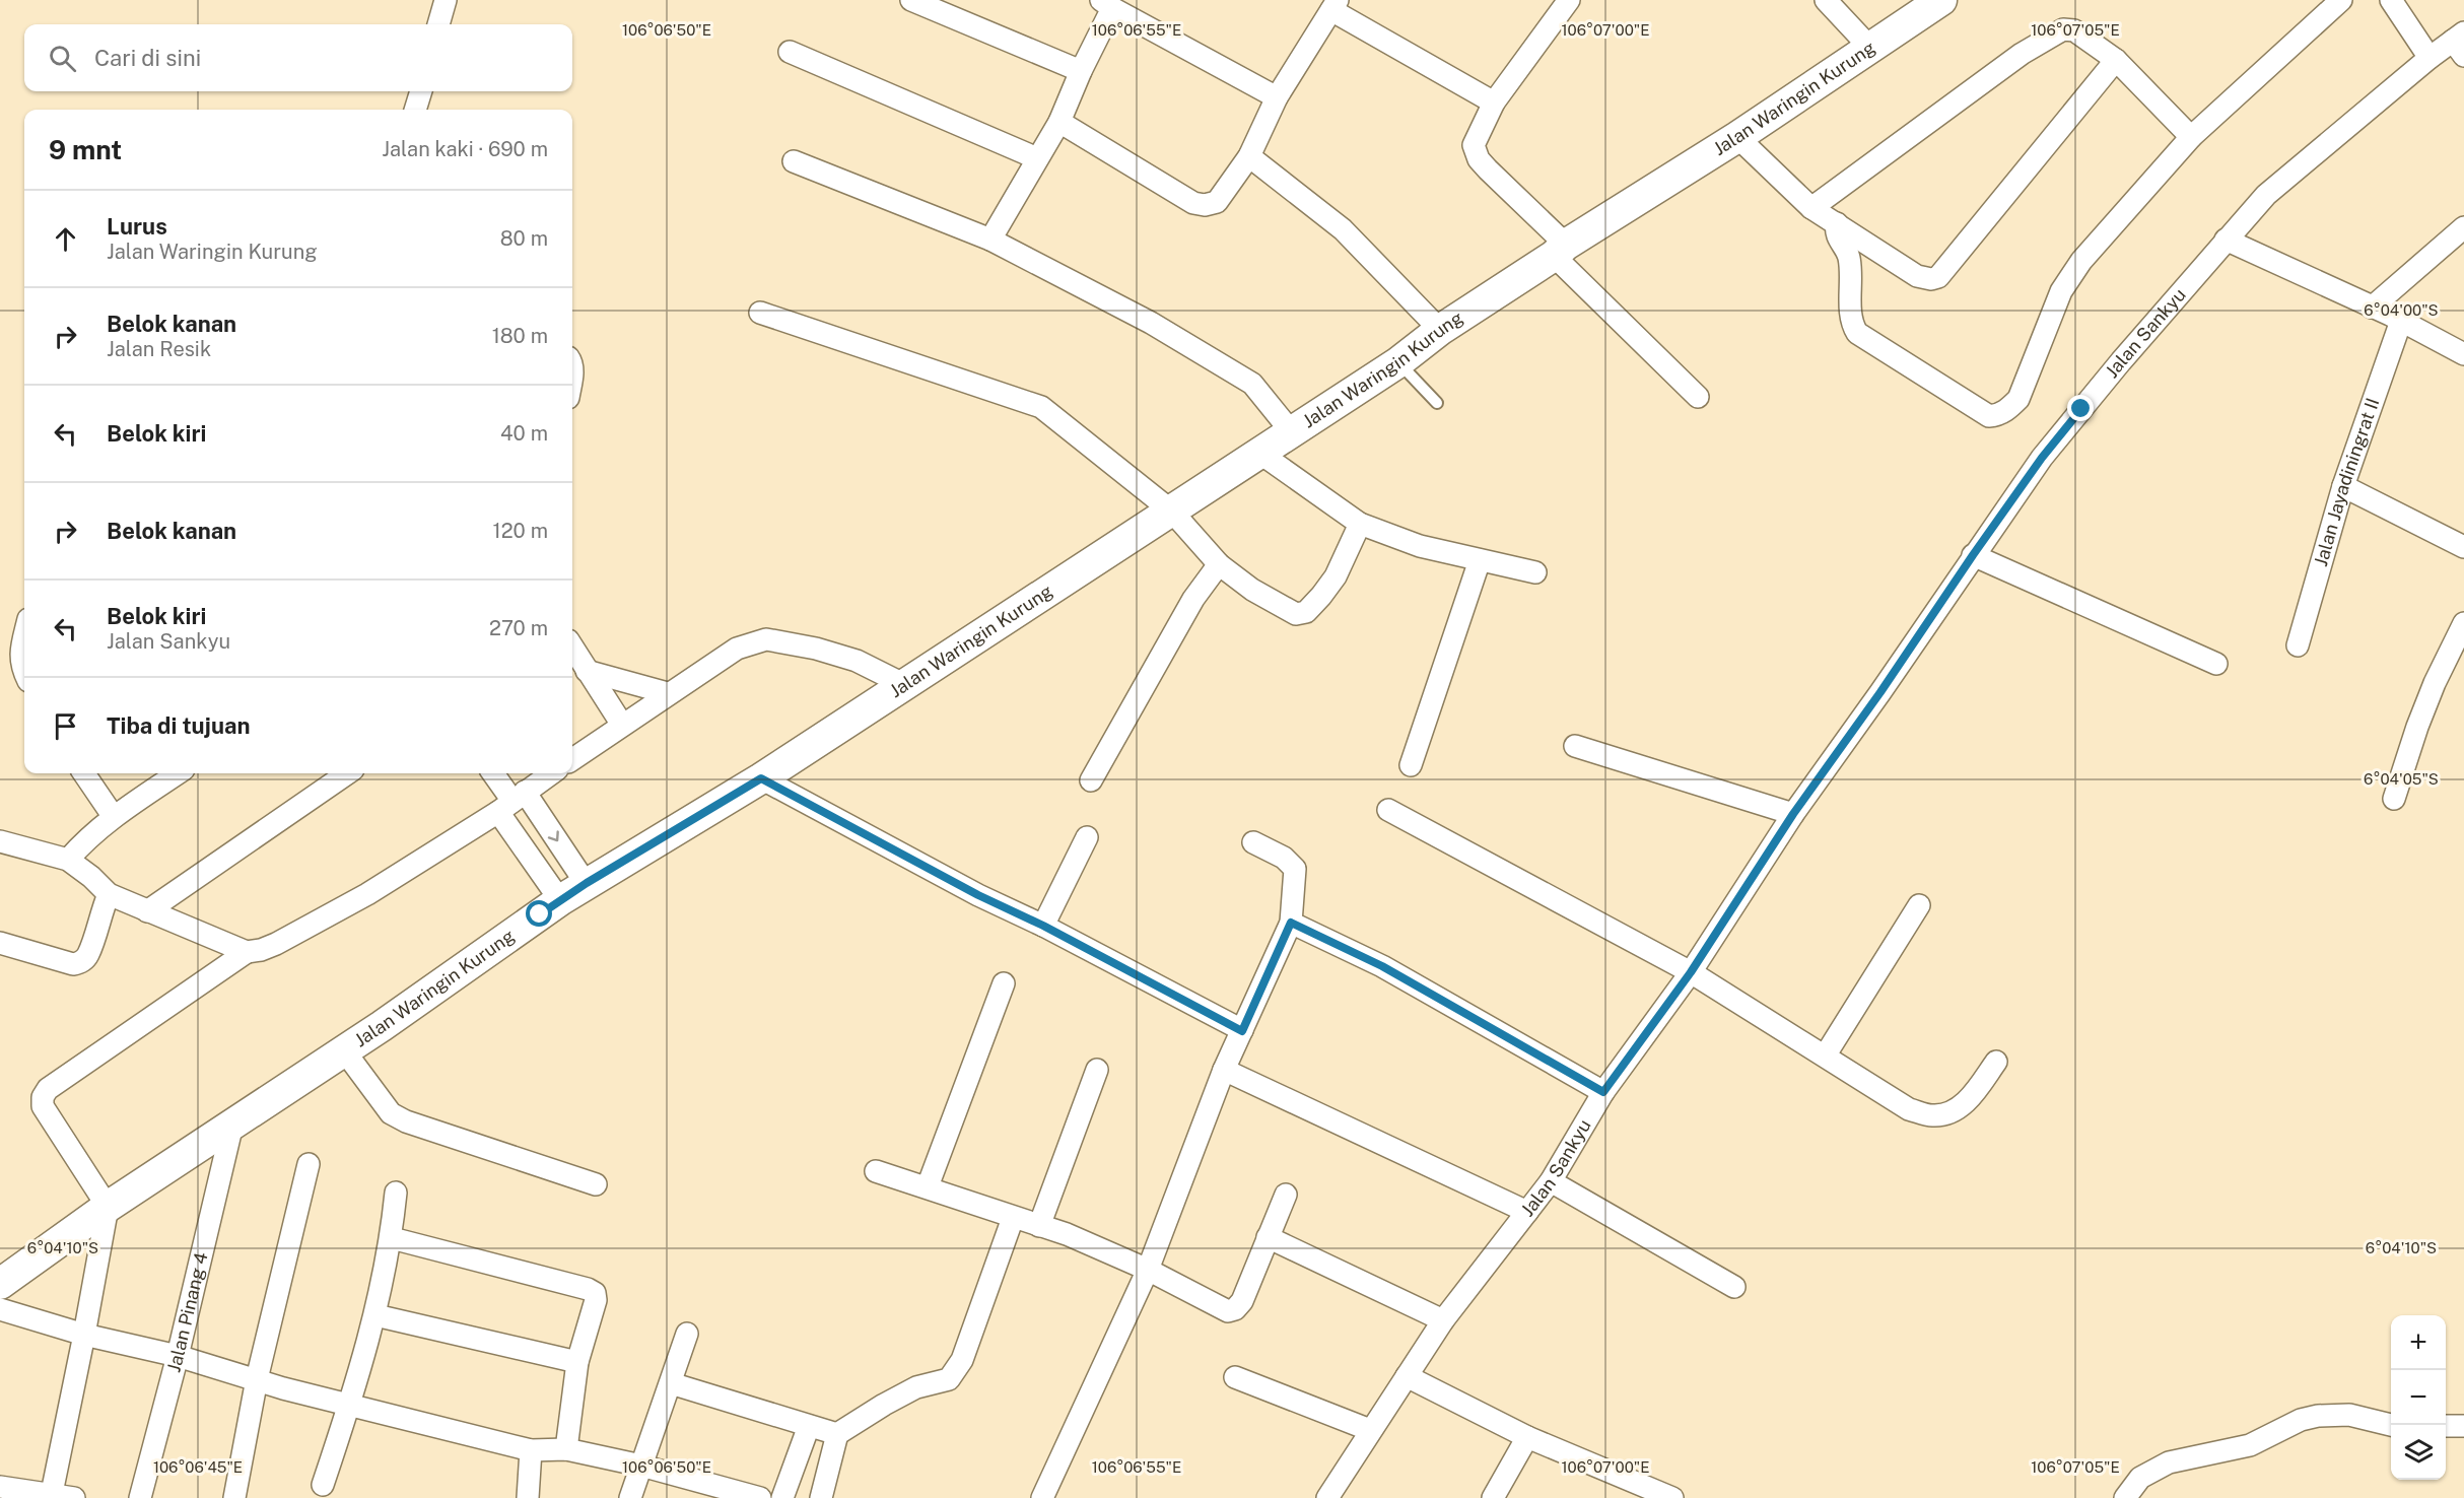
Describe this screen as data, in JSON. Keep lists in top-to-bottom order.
{
  "streets": {
    "street": [
      "Jalan Waringin Kurung",
      "Jalan Sankyu",
      "Jalan Jayadiningrat II",
      "Jalan Pinang 4"
    ]
  },
  "crossings": [
    ["Jalan Waringin Kurung", "Jalan Pinang 4"]
  ],
  "page": {
    "search": "Cari di sini",
    "heading": ["9 mnt", "Jalan kaki · 690 m"],
    "list": [
      ["Lurus", "Jalan Waringin Kurung", "80 m"],
      ["Belok kanan", "Jalan Resik", "180 m"],
      ["Belok kiri", "40 m"],
      ["Belok kanan", "120 m"],
      ["Belok kiri", "Jalan Sankyu", "270 m"],
      "Tiba di tujuan"
    ],
    "map_buttons": ["+", "−"]
  },
  "coordinates": [
    "106°06'50\"E",
    "106°06'55\"E",
    "106°07'00\"E",
    "106°07'05\"E",
    "6°04'00\"S",
    "6°04'05\"S",
    "6°04'10\"S",
    "106°06'45\"E"
  ]
}
